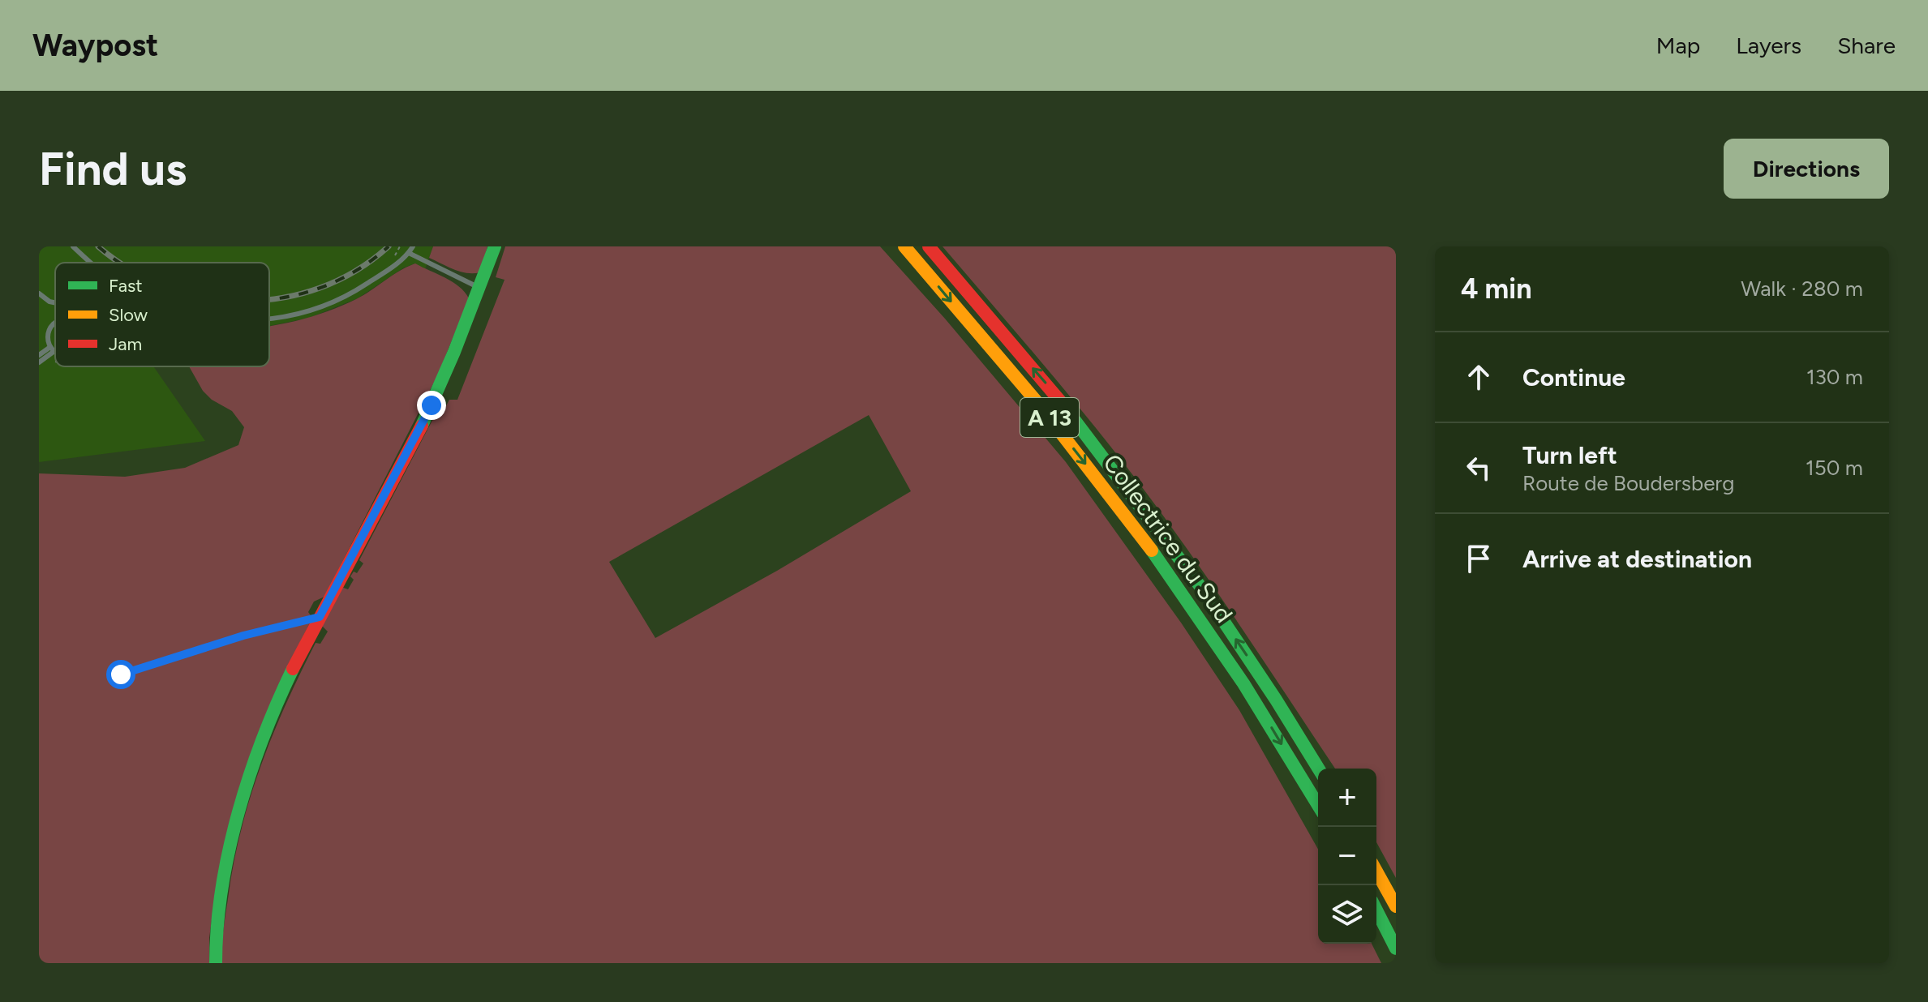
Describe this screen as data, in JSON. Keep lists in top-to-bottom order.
{
  "streets": {
    "main road": ["A 13", "Collectrice du Sud"]
  },
  "legend": ["Fast", "Slow", "Jam"],
  "page": {
    "header": "Waypost",
    "nav": ["Map", "Layers", "Share"],
    "buttons": "Directions",
    "title": "Find us",
    "heading": ["4 min", "Walk · 280 m"],
    "list": [
      ["Continue", "130 m"],
      ["Turn left", "Route de Boudersberg", "150 m"],
      "Arrive at destination"
    ],
    "map_buttons": ["+", "−"]
  }
}
